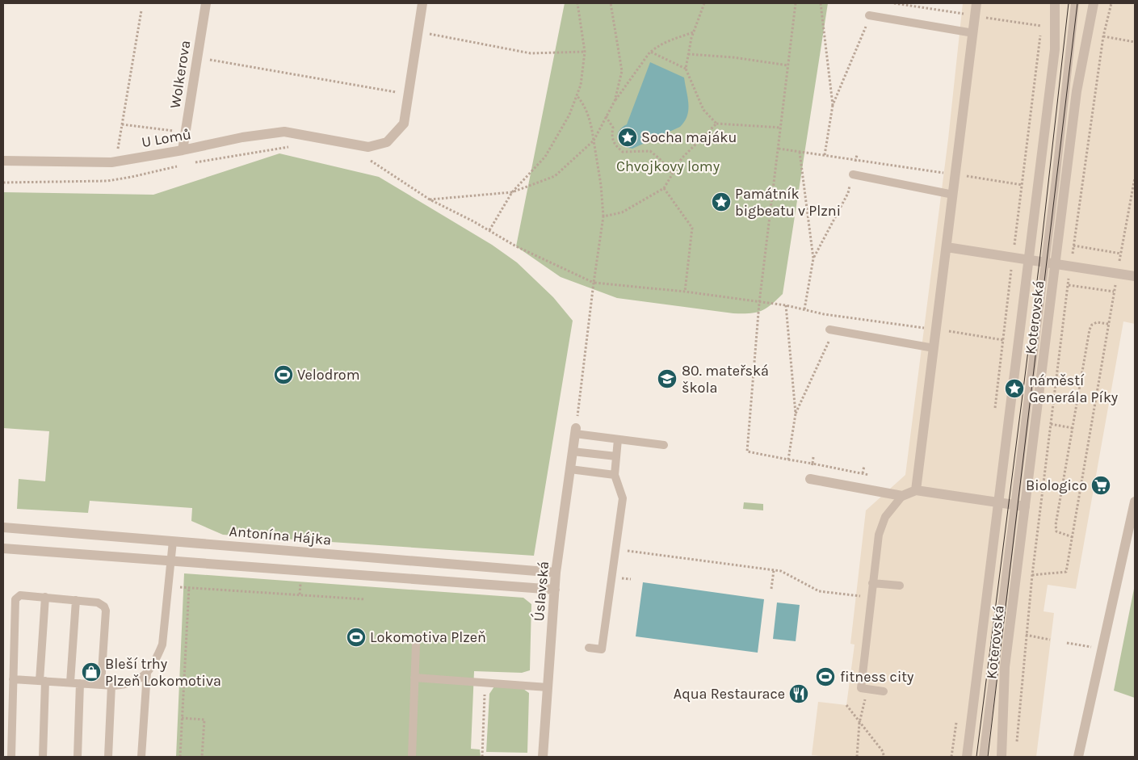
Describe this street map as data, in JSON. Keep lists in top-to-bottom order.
{
  "streets": {
    "street": [
      "Wolkerova",
      "U Lomů",
      "Koterovská",
      "Antonína Hájka",
      "Úslavská"
    ]
  },
  "crossings": [
    ["Wolkerova", "U Lomů"],
    ["Antonína Hájka", "Úslavská"]
  ],
  "parks": ["Chvojkovy lomy"],
  "places": {
    "place": ["Socha majáku", "Památník bigbeatu v Plzni", "náměstí Generála Píky"],
    "sports": ["Velodrom", "Lokomotiva Plzeň", "fitness city"],
    "school or university": ["80. mateřská škola"],
    "supermarket": ["Biologico"],
    "shop": ["Bleší trhy Plzeň Lokomotiva"],
    "restaurant": ["Aqua Restaurace"]
  }
}
